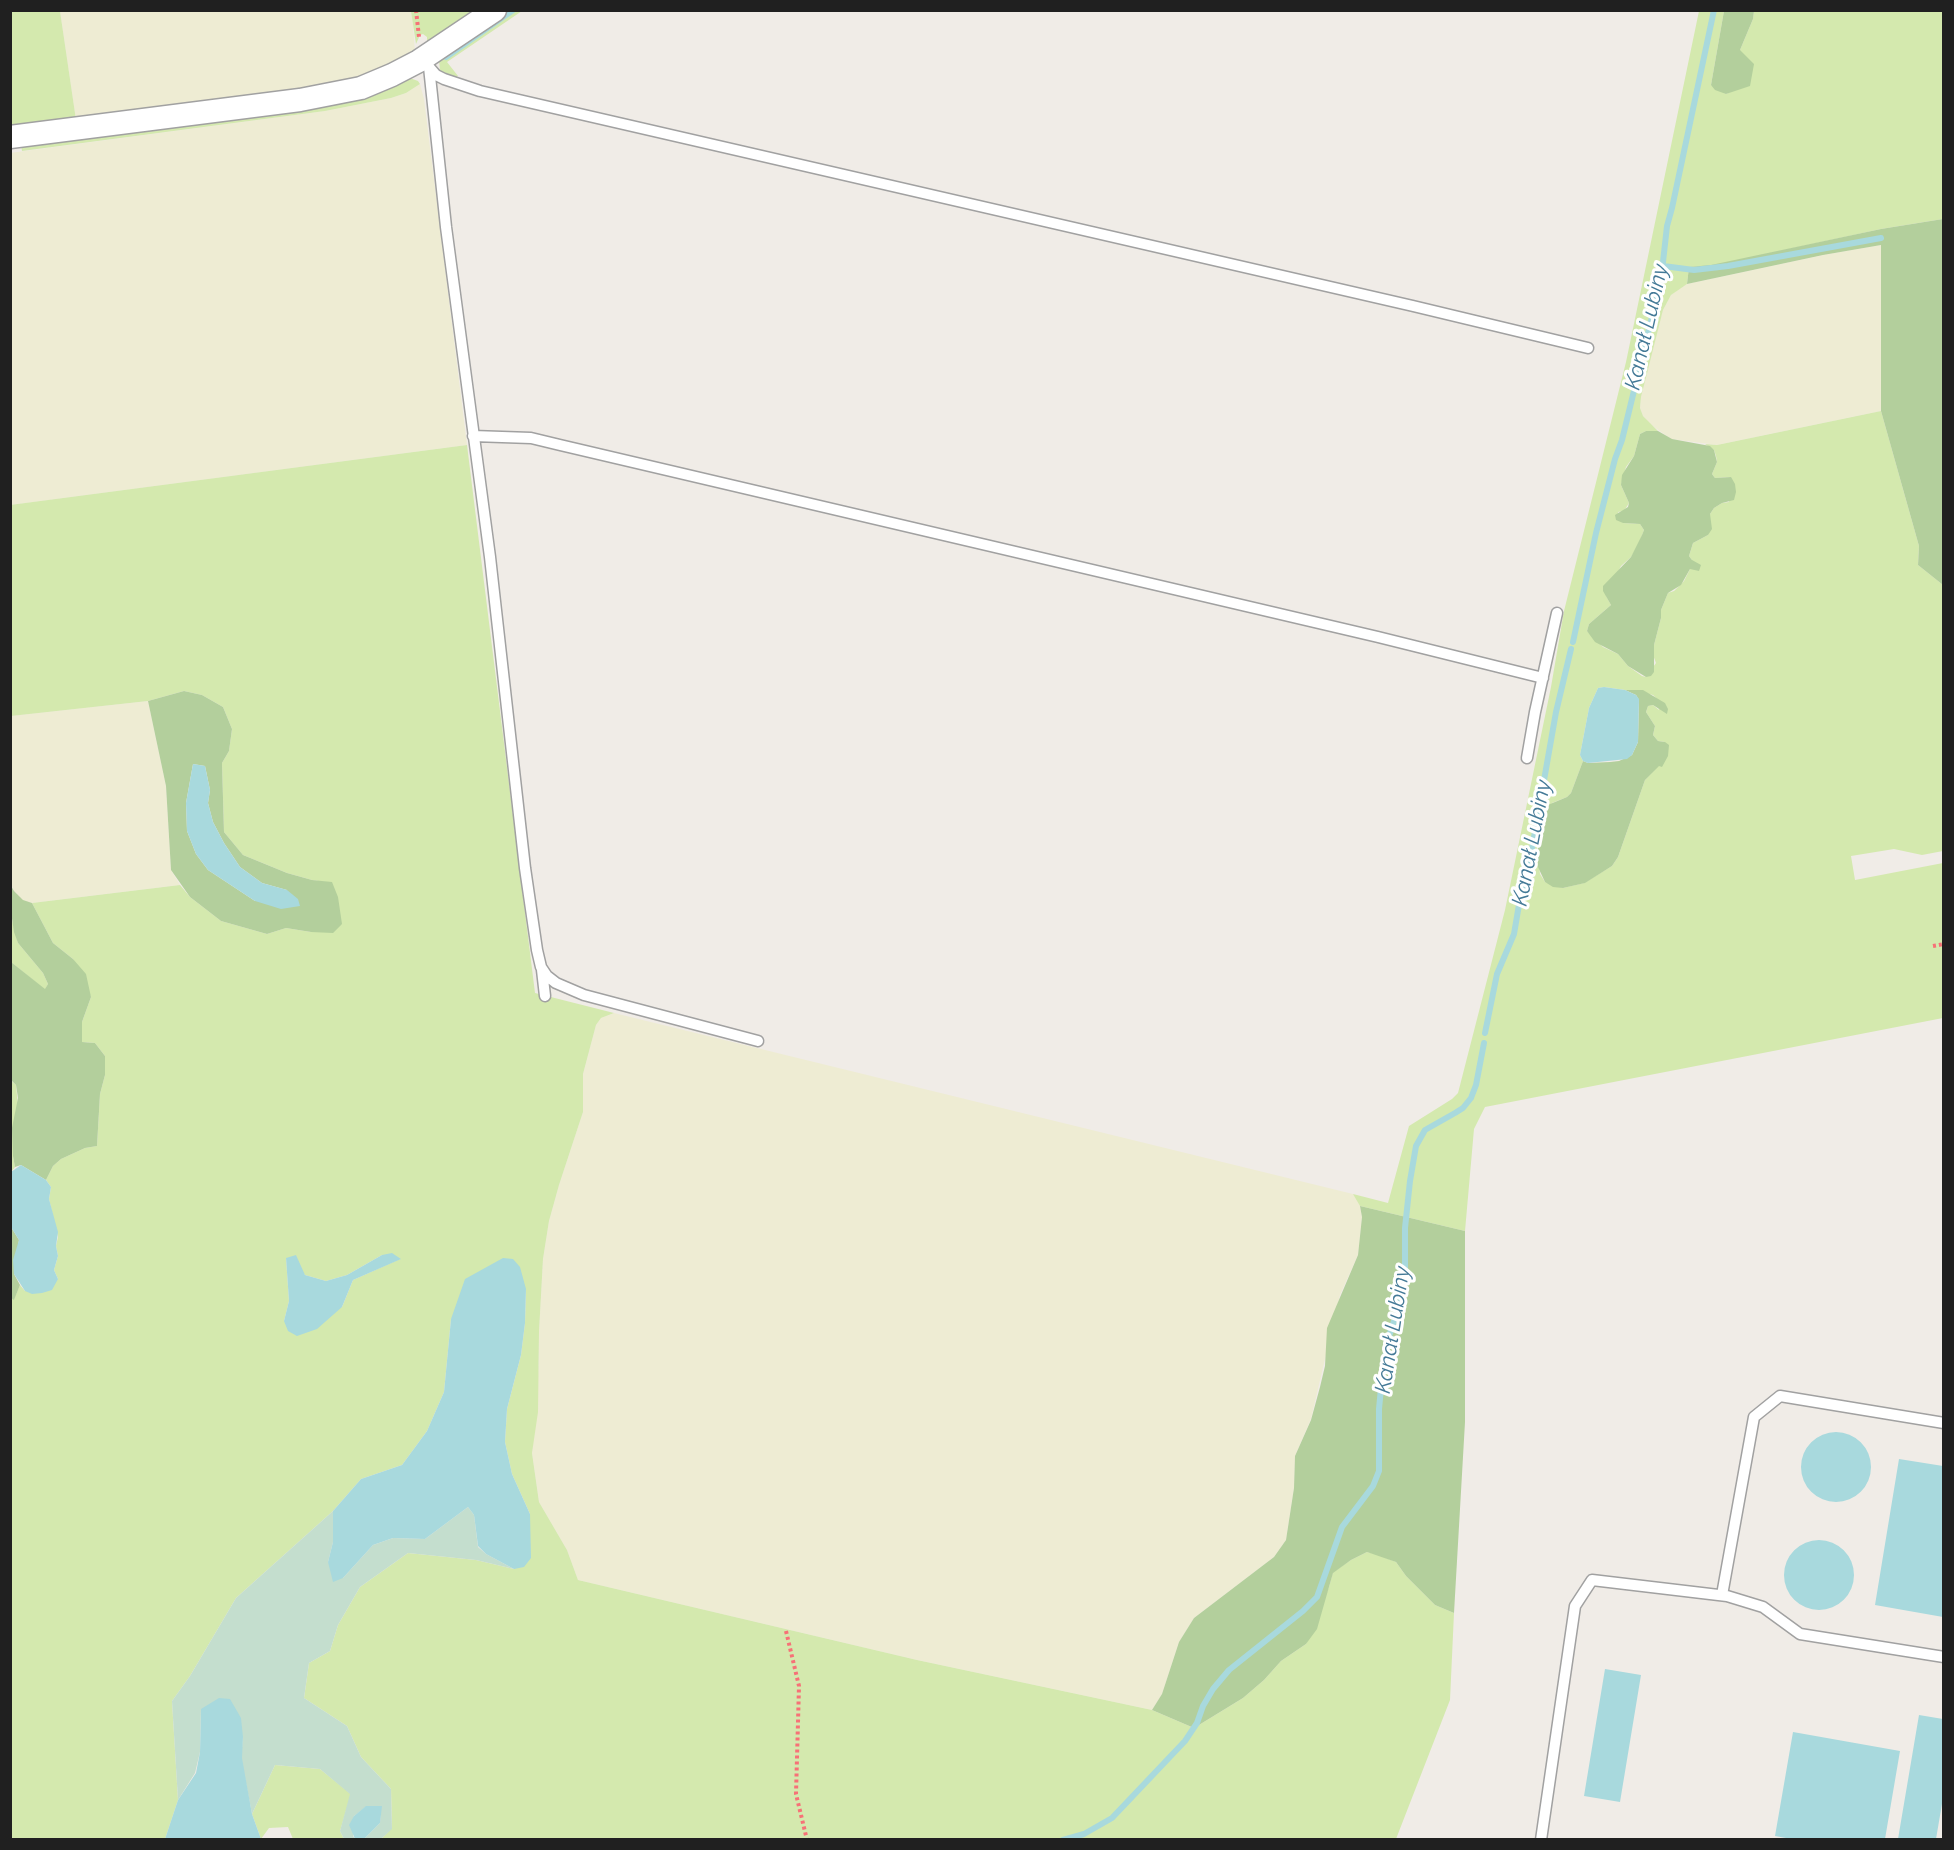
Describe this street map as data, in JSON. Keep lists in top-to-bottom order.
{
  "water": ["Kanał Lubiny"]
}
